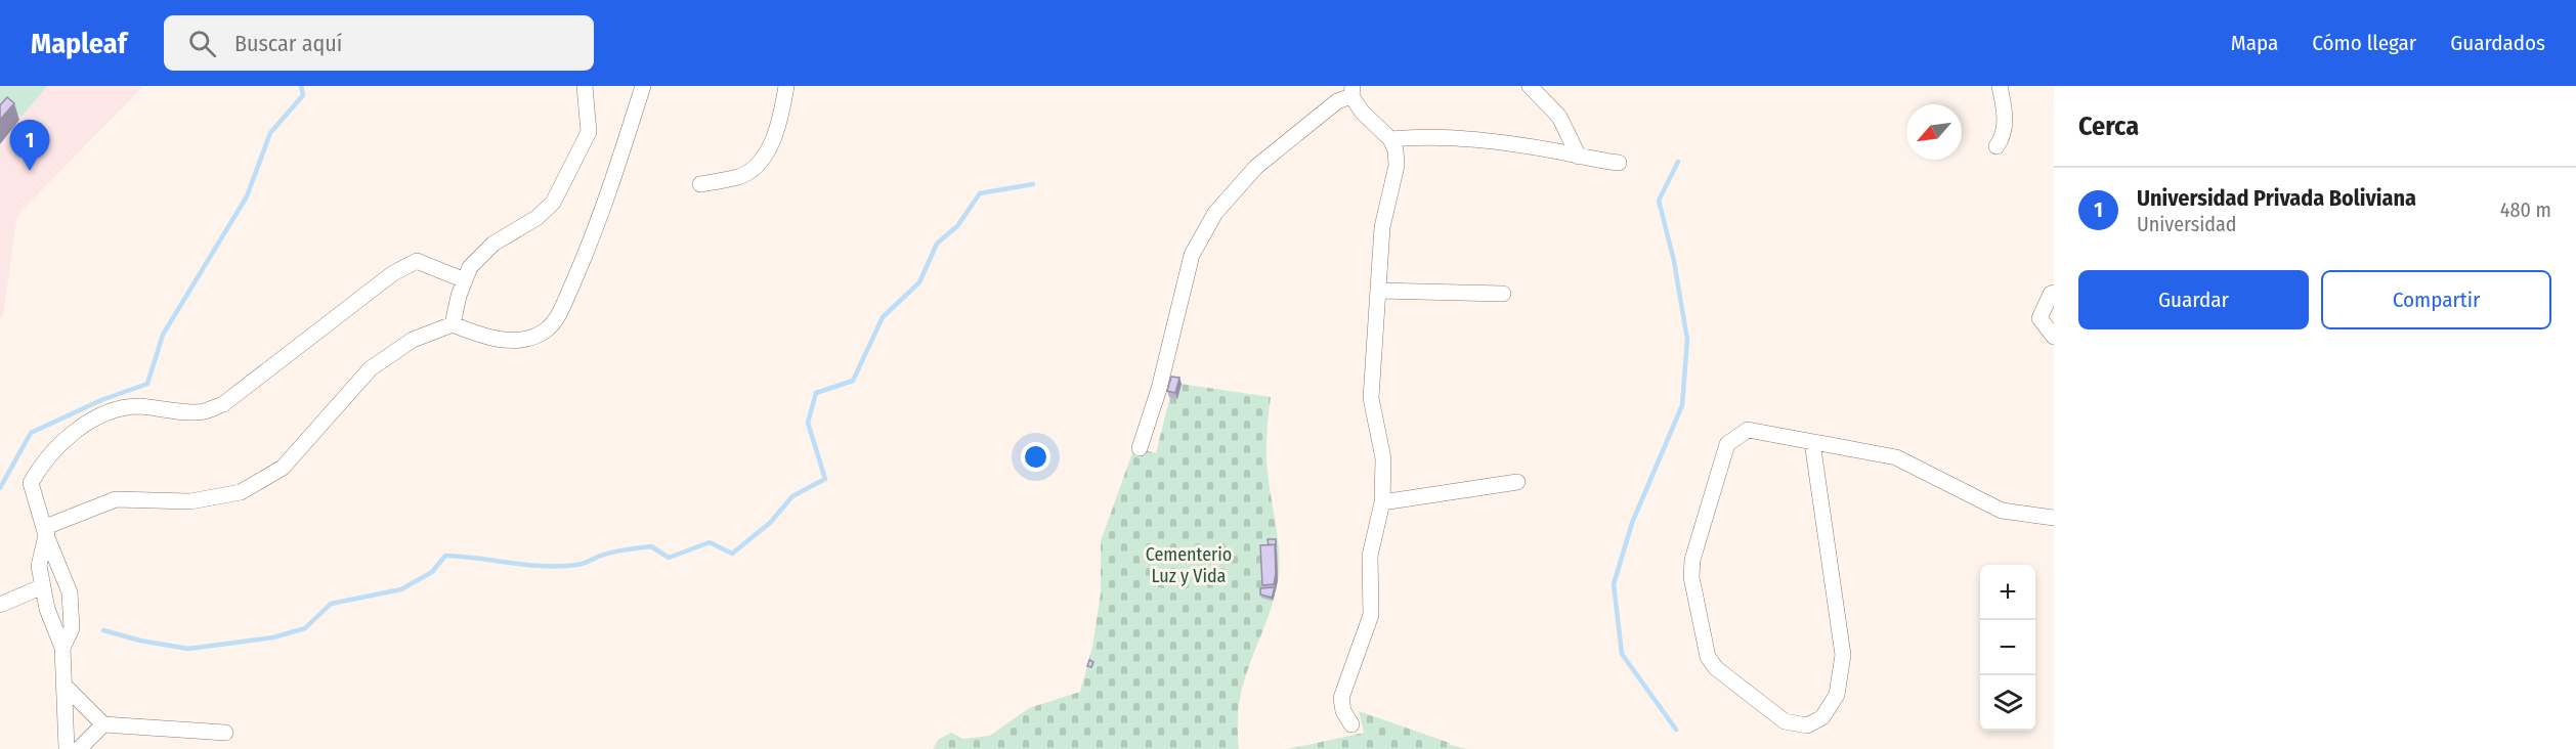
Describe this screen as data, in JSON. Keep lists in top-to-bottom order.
{
  "parks": ["Cementerio Luz y Vida"],
  "north": "bottom left",
  "page": {
    "header": "Mapleaf",
    "search": "Buscar aquí",
    "nav": ["Mapa", "Cómo llegar", "Guardados"],
    "heading": "Cerca",
    "pins": "1",
    "list": [
      {
        "mark": "1",
        "name": "Universidad Privada Boliviana",
        "note": "Universidad",
        "value": "480 m"
      }
    ],
    "buttons": ["Guardar", "Compartir"],
    "map_buttons": ["+", "−"]
  }
}
